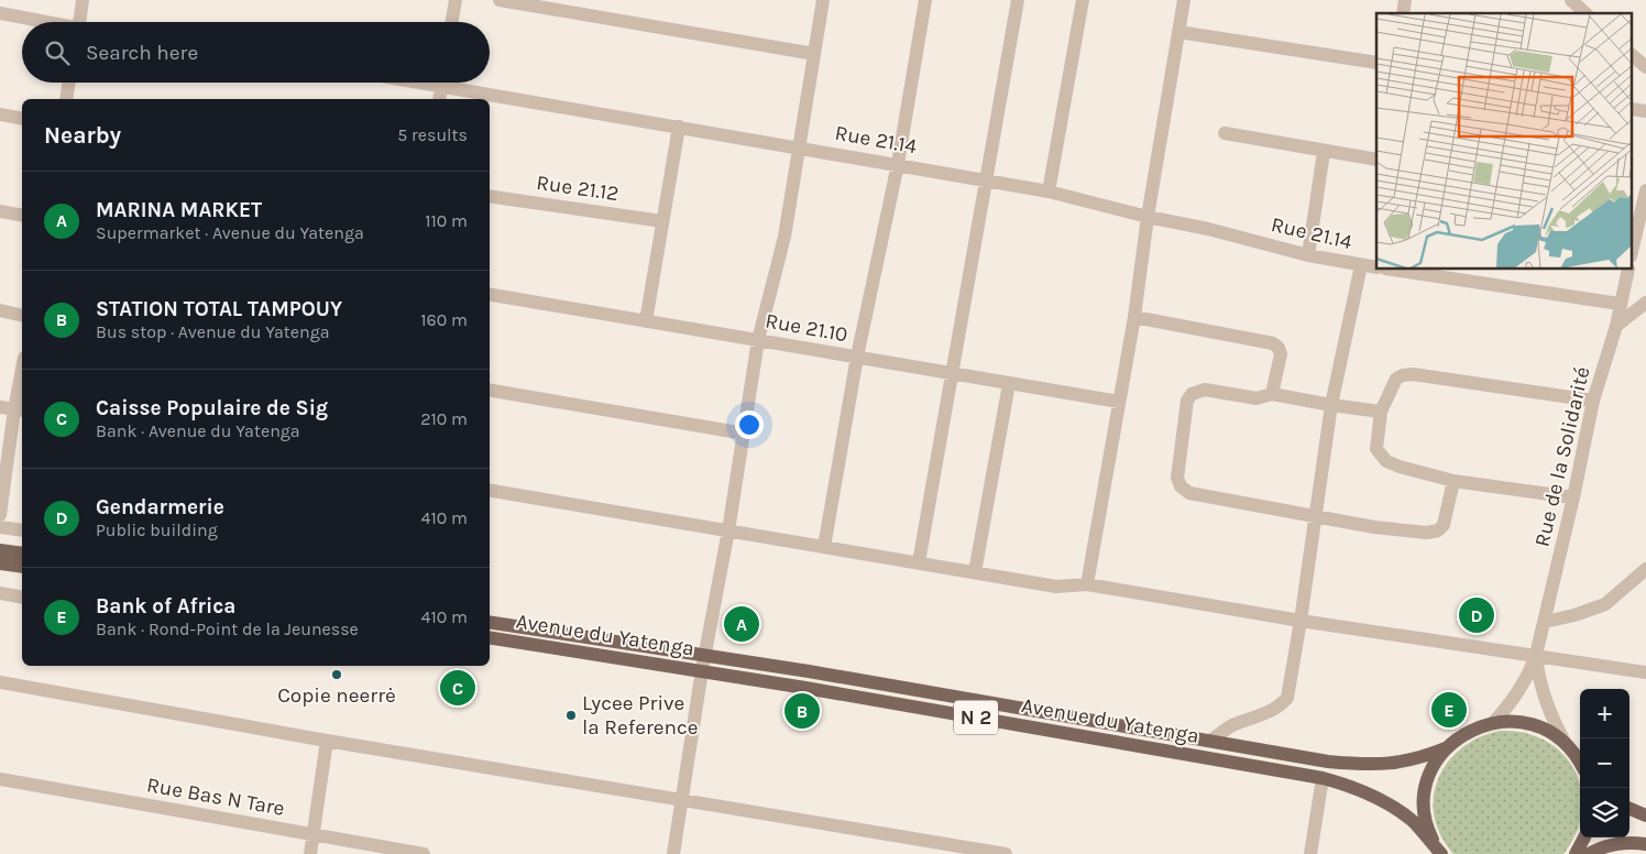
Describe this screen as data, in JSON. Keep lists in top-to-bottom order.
{
  "streets": {
    "main road": ["Avenue du Yatenga", "N 2"],
    "street": [
      "Rue 21.14",
      "Rue 21.12",
      "Rue 21.10",
      "Rue de la Solidarité",
      "Rue Bas N Tare"
    ]
  },
  "crossings": [
    ["Rue de la Solidarité", "N 2"],
    ["Avenue du Yatenga", "N 2"]
  ],
  "places": ["Copie neerrė", "Lycee Prive la Reference"],
  "page": {
    "search": "Search here",
    "heading": ["Nearby", "5 results"],
    "list": [
      {
        "mark": "A",
        "name": "MARINA MARKET",
        "note": "Supermarket · Avenue du Yatenga",
        "value": "110 m"
      },
      {
        "mark": "B",
        "name": "STATION TOTAL TAMPOUY",
        "note": "Bus stop · Avenue du Yatenga",
        "value": "160 m"
      },
      {
        "mark": "C",
        "name": "Caisse Populaire de Sig",
        "note": "Bank · Avenue du Yatenga",
        "value": "210 m"
      },
      {
        "mark": "D",
        "name": "Gendarmerie",
        "note": "Public building",
        "value": "410 m"
      },
      {
        "mark": "E",
        "name": "Bank of Africa",
        "note": "Bank · Rond-Point de la Jeunesse",
        "value": "410 m"
      }
    ],
    "pins": [
      "D",
      "A",
      "C",
      "E",
      "B"
    ],
    "map_buttons": ["+", "−"]
  }
}
